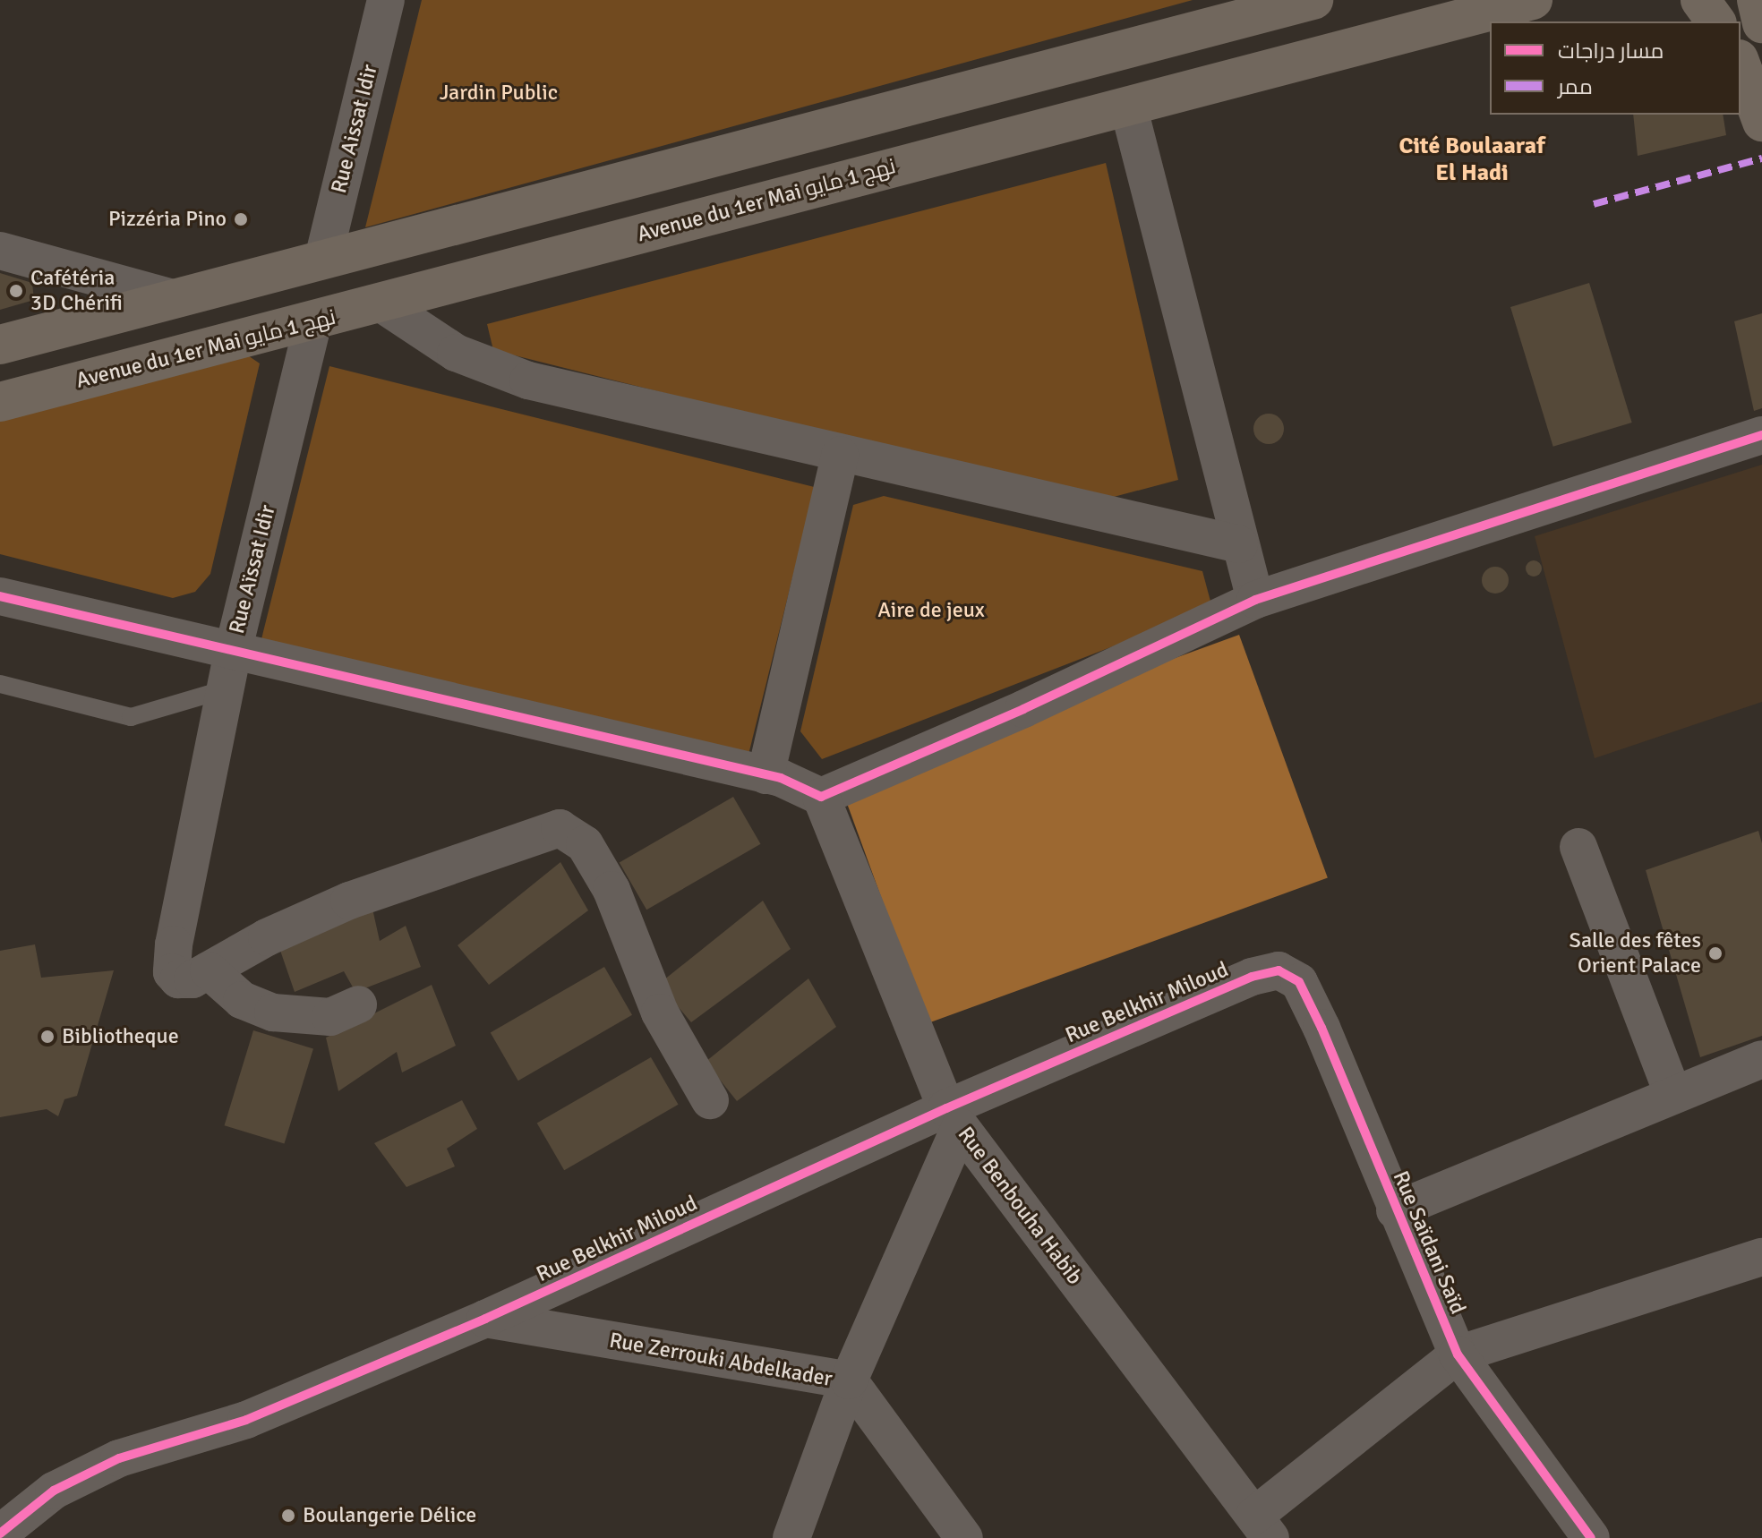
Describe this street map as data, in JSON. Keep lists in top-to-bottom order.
{
  "streets": {
    "main road": ["Avenue du 1er Mai نهج 1 مايو"],
    "street": [
      "Rue Aissat Idir",
      "Rue Aïssat Idir",
      "Rue Belkhir Miloud",
      "Rue Benbouha Habib",
      "Rue Saïdani Saïd",
      "Rue Zerrouki Abdelkader"
    ]
  },
  "crossings": [
    ["Avenue du 1er Mai نهج 1 مايو", "Rue Aïssat Idir"],
    ["Rue Belkhir Miloud", "Rue Benbouha Habib"],
    ["Rue Belkhir Miloud", "Rue Saïdani Saïd"],
    ["Rue Belkhir Miloud", "Rue Zerrouki Abdelkader"]
  ],
  "districts": ["Cité Boulaaraf El Hadi"],
  "parks": ["Jardin Public", "Aire de jeux"],
  "places": [
    "Pizzéria Pino",
    "Cafétéria 3D Chérifi",
    "Salle des fêtes Orient Palace",
    "Bibliotheque",
    "Boulangerie Délice"
  ],
  "legend": ["مسار دراجات", "ممر"]
}
